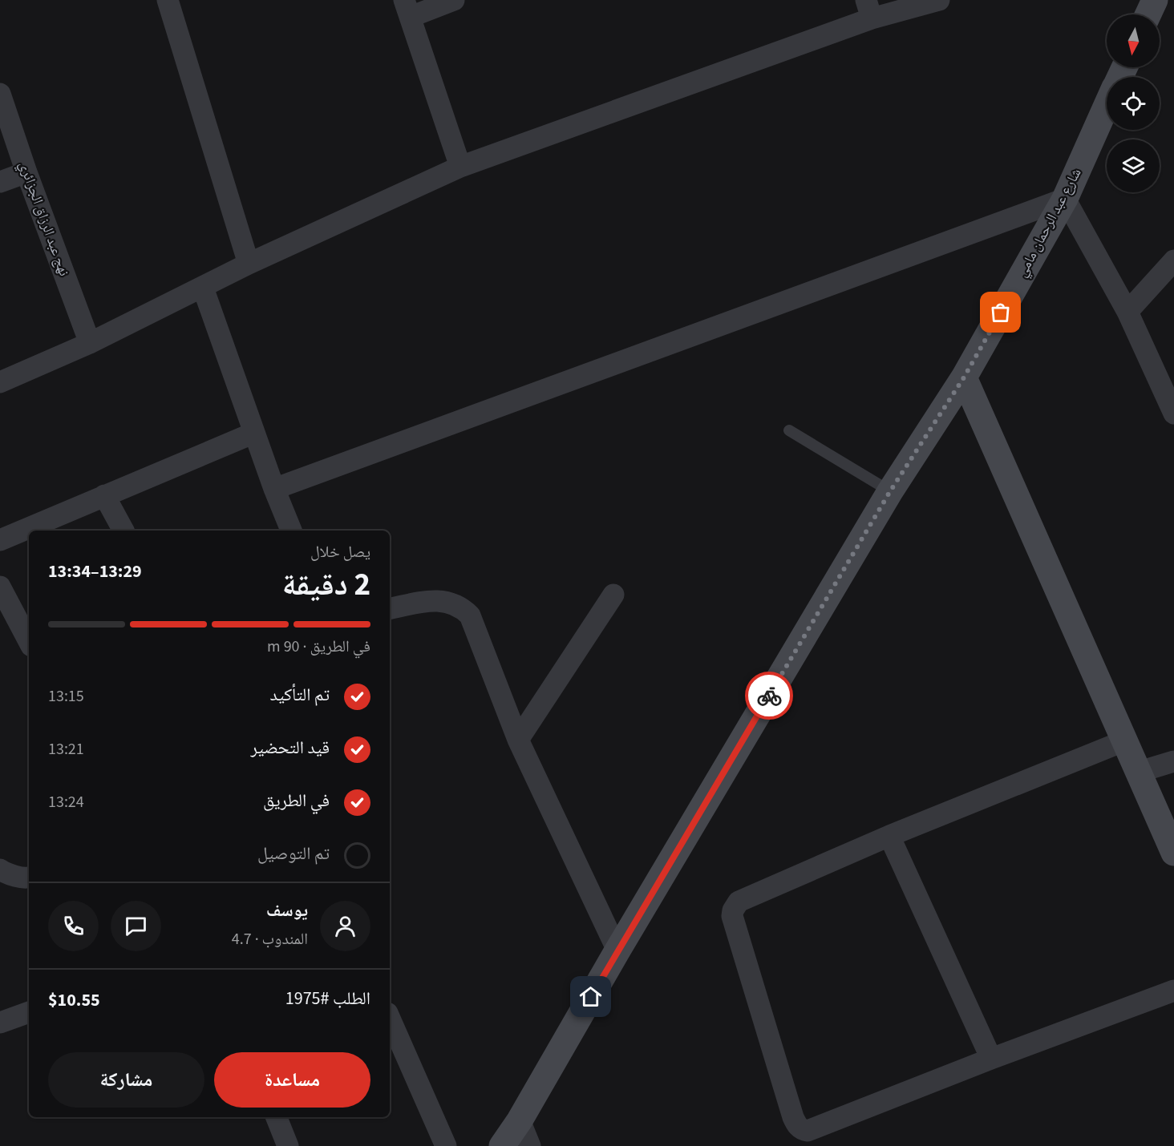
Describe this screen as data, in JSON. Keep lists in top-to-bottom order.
{
  "streets": {
    "street": ["نهج عبد الرزاق الجزائري", "شارع عبد الرحمان مامي"]
  },
  "north": "bottom",
  "page": {
    "heading": ["2 دقيقة", "يصل خلال", "13:29–13:34"],
    "panel": [
      "يوسف",
      "المندوب · 4.7",
      "الطلب #1975",
      "$10.55"
    ],
    "bar": "في الطريق · 90 m",
    "list": [
      ["تم التأكيد", "13:15"],
      ["قيد التحضير", "13:21"],
      ["في الطريق", "13:24"],
      "تم التوصيل"
    ],
    "buttons": ["مساعدة", "مشاركة"]
  }
}
